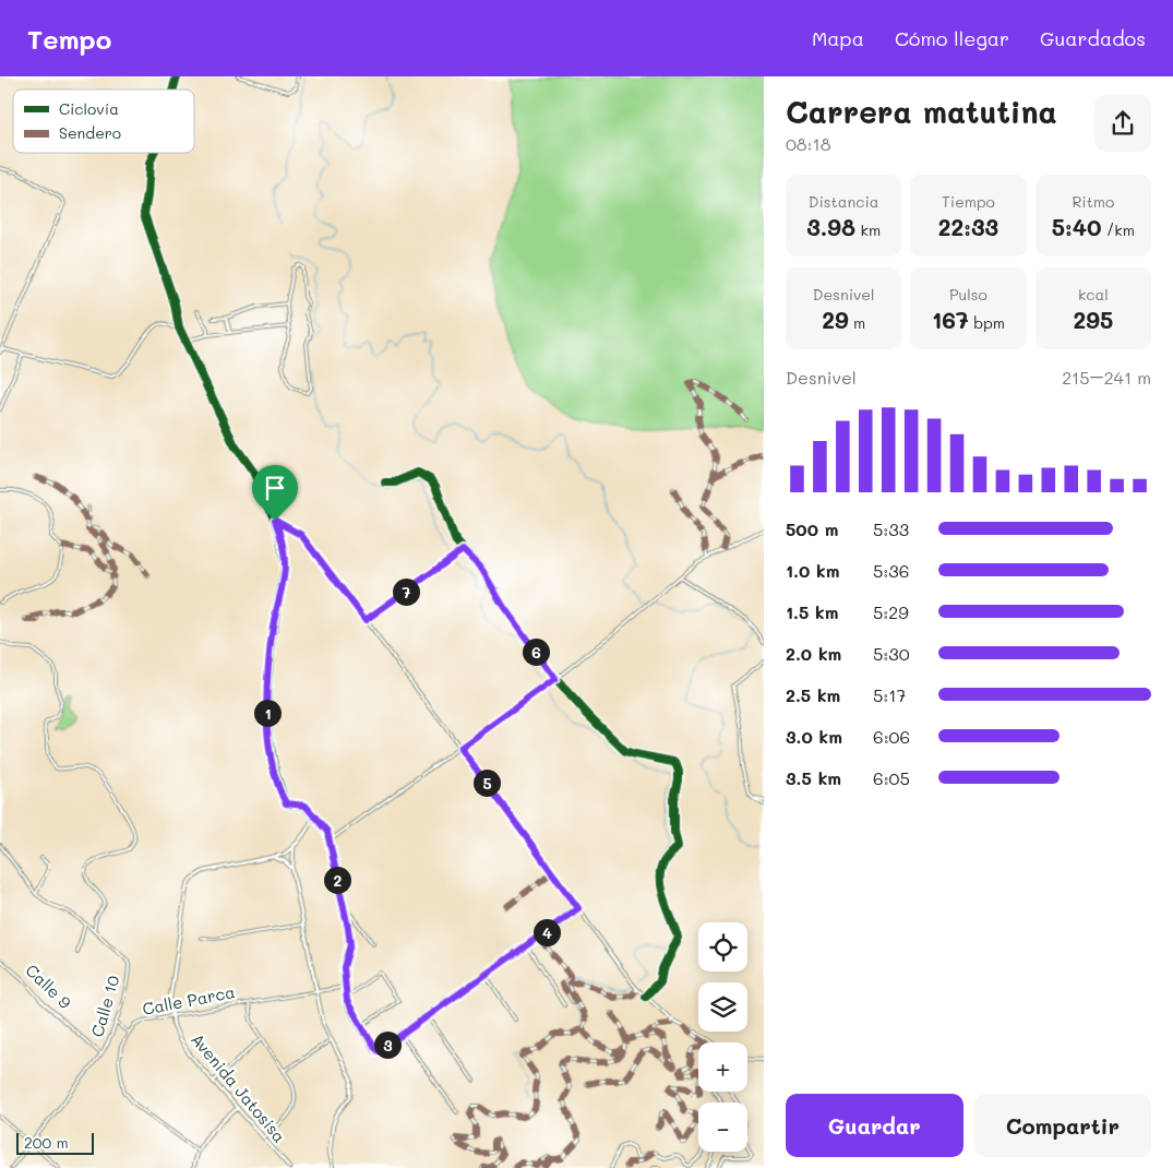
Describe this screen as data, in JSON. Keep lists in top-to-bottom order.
{
  "streets": {
    "street": [
      "Calle 9",
      "Calle Parca",
      "Calle 10",
      "Avenida Jatosisa"
    ]
  },
  "crossings": [
    ["Calle 9", "Calle 10"],
    ["Calle Parca", "Avenida Jatosisa"]
  ],
  "legend": ["Ciclovía", "Sendero"],
  "scale_bar": "200 m",
  "page": {
    "header": "Tempo",
    "nav": ["Mapa", "Cómo llegar", "Guardados"],
    "heading": ["Carrera matutina", "08:18"],
    "stats": [
      ["Distancia", "3.98 km"],
      ["Tiempo", "22:33"],
      ["Ritmo", "5:40 /km"],
      ["Desnivel", "29 m"],
      ["Pulso", "167 bpm"],
      ["kcal", "295"]
    ],
    "chart": ["Desnivel", "215–241 m"],
    "list": [
      {
        "name": "500 m",
        "note": "5:33"
      },
      {
        "name": "1.0 km",
        "note": "5:36"
      },
      {
        "name": "1.5 km",
        "note": "5:29"
      },
      {
        "name": "2.0 km",
        "note": "5:30"
      },
      {
        "name": "2.5 km",
        "note": "5:17"
      },
      {
        "name": "3.0 km",
        "note": "6:06"
      },
      {
        "name": "3.5 km",
        "note": "6:05"
      }
    ],
    "pins": [
      "7",
      "6",
      "1",
      "5",
      "2",
      "4",
      "3"
    ],
    "map_buttons": ["+", "−"],
    "buttons": ["Guardar", "Compartir"],
    "scale": "200 m"
  }
}
